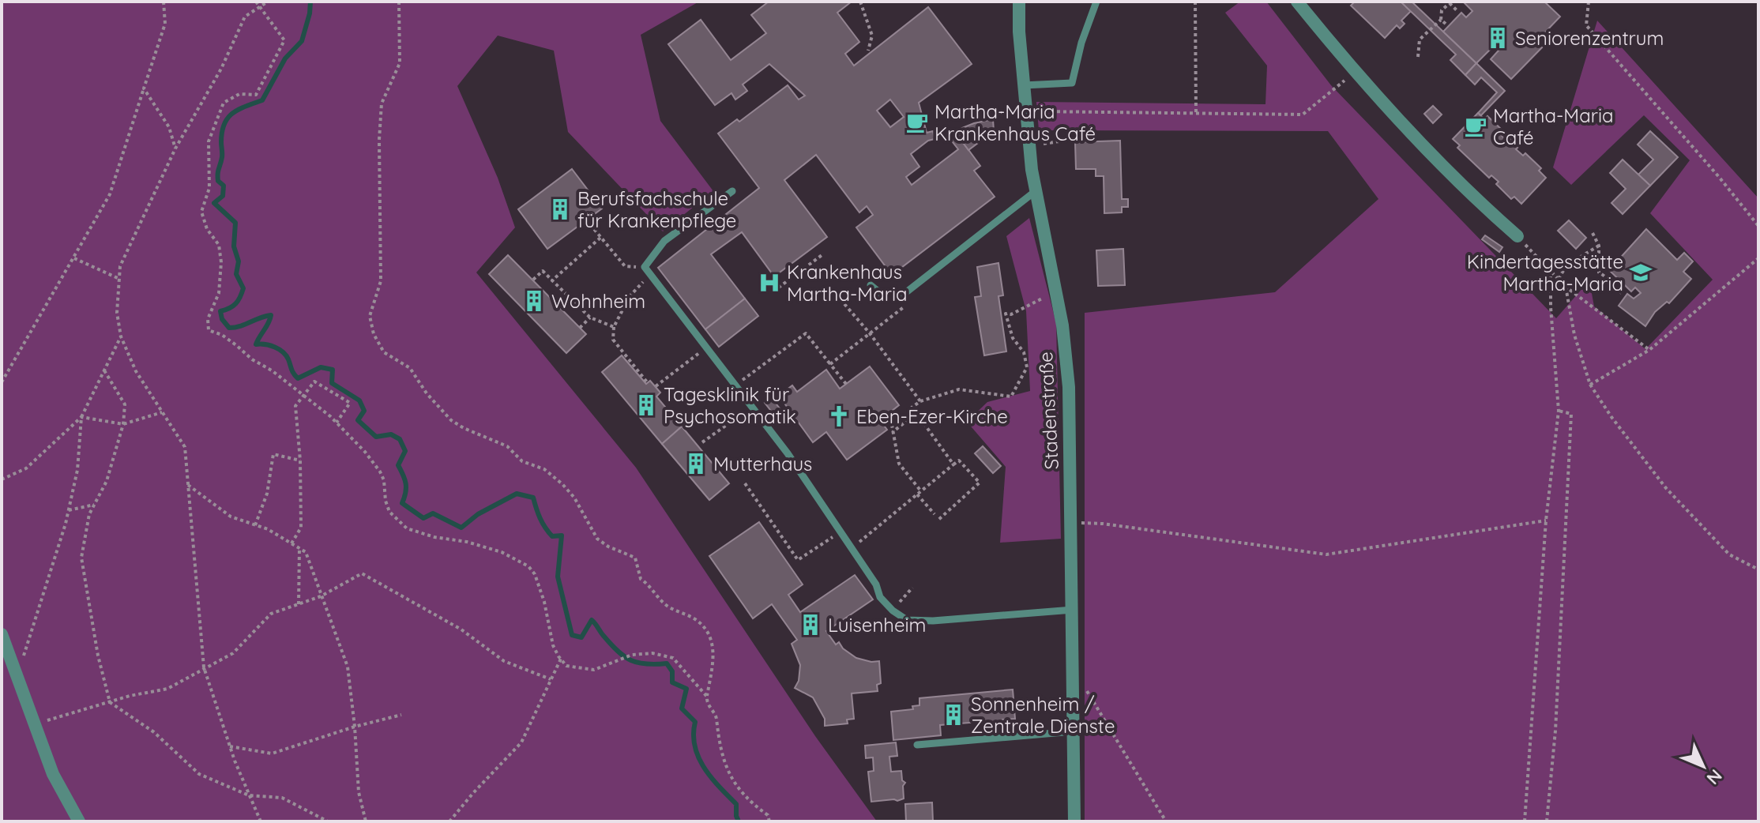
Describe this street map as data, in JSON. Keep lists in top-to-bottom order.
{
  "streets": {
    "street": ["Stadenstraße"]
  },
  "places": {
    "building": [
      "Seniorenzentrum",
      "Berufsfachschule für Krankenpflege",
      "Wohnheim",
      "Tagesklinik für Psychosomatik",
      "Mutterhaus",
      "Luisenheim",
      "Sonnenheim / Zentrale Dienste"
    ],
    "cafe": ["Martha-Maria Krankenhaus Café", "Martha-Maria Café"],
    "school or university": ["Kindertagesstätte Martha-Maria"],
    "hospital": ["Krankenhaus Martha-Maria"],
    "church": ["Eben-Ezer-Kirche"]
  },
  "north": "bottom right"
}
